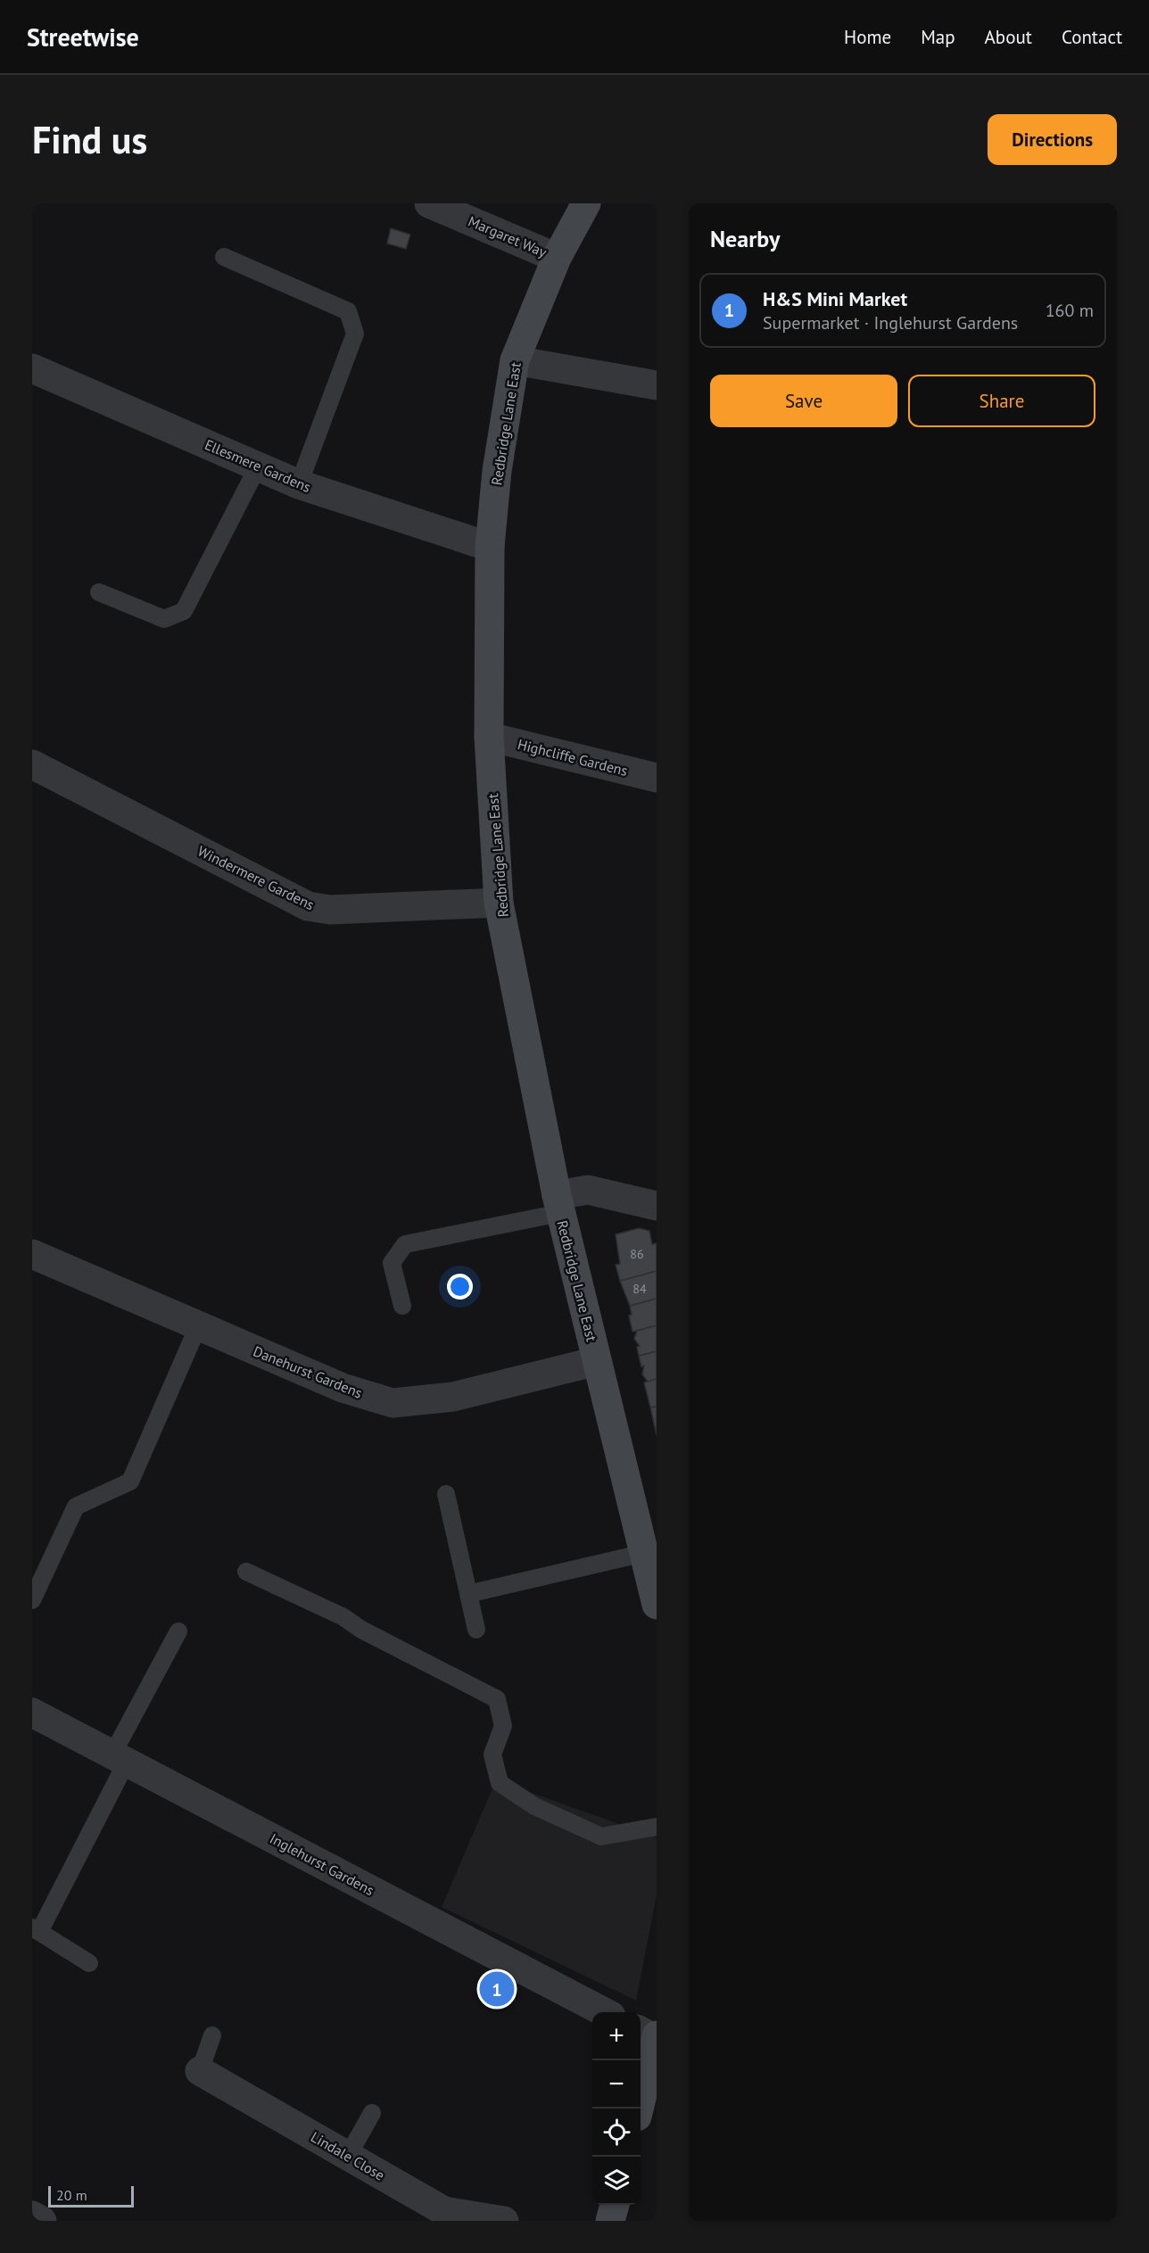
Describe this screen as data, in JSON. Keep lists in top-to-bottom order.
{
  "streets": {
    "street": [
      "Margaret Way",
      "Redbridge Lane East",
      "Ellesmere Gardens",
      "Highcliffe Gardens",
      "Windermere Gardens",
      "Danehurst Gardens",
      "Inglehurst Gardens",
      "Lindale Close"
    ]
  },
  "crossings": [
    ["Margaret Way", "Redbridge Lane East"],
    ["Redbridge Lane East", "Ellesmere Gardens"],
    ["Redbridge Lane East", "Highcliffe Gardens"],
    ["Redbridge Lane East", "Windermere Gardens"],
    ["Redbridge Lane East", "Danehurst Gardens"]
  ],
  "house_numbers": ["86", "84"],
  "scale_bar": "20 m",
  "page": {
    "header": "Streetwise",
    "nav": [
      "Home",
      "Map",
      "About",
      "Contact"
    ],
    "buttons": [
      "Directions",
      ["Save", "Share"]
    ],
    "title": "Find us",
    "heading": "Nearby",
    "list": [
      {
        "mark": "1",
        "name": "H&S Mini Market",
        "note": "Supermarket · Inglehurst Gardens",
        "value": "160 m"
      }
    ],
    "pins": "1",
    "map_buttons": ["+", "−"],
    "scale": "20 m"
  }
}
